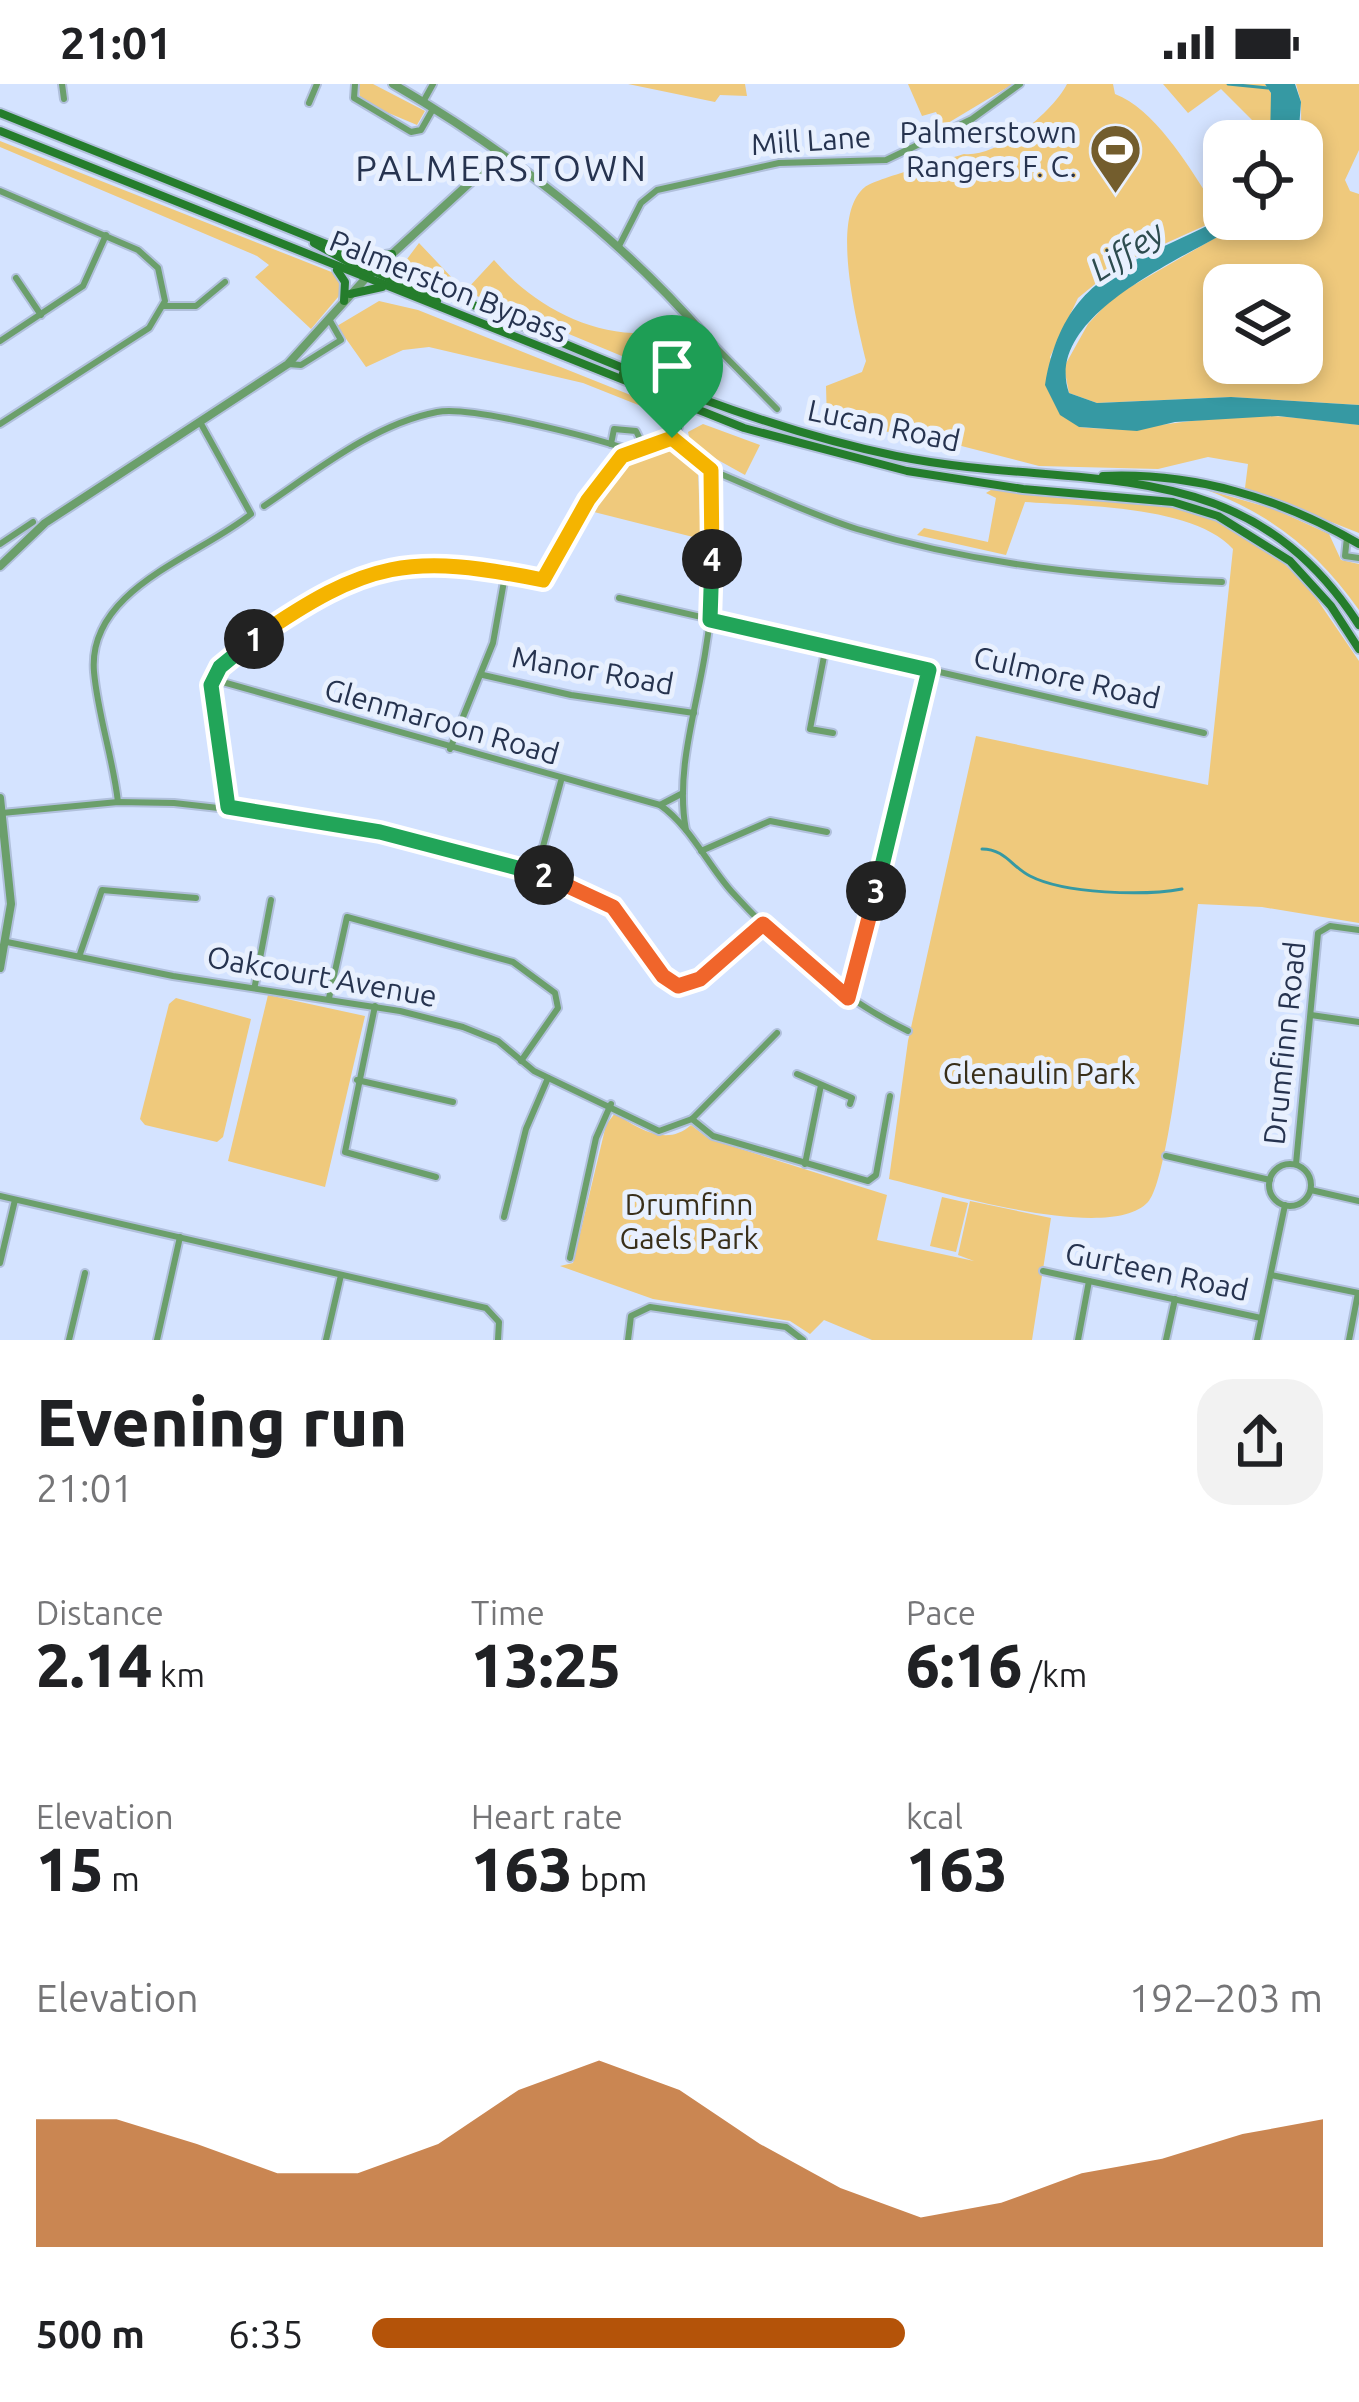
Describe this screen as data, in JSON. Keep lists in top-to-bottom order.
{
  "streets": {
    "main road": ["Palmerston Bypass", "Lucan Road"],
    "street": [
      "Mill Lane",
      "Manor Road",
      "Culmore Road",
      "Glenmaroon Road",
      "Oakcourt Avenue",
      "Drumfinn Road",
      "Gurteen Road"
    ]
  },
  "crossings": [
    ["Palmerston Bypass", "Lucan Road"]
  ],
  "districts": ["PALMERSTOWN"],
  "water": ["Liffey"],
  "parks": ["Glenaulin Park", "Drumfinn Gaels Park"],
  "places": {
    "sports": ["Palmerstown Rangers F. C."]
  },
  "page": {
    "status": "21:01",
    "pins": [
      "4",
      "1",
      "2",
      "3"
    ],
    "heading": ["Evening run", "21:01"],
    "stats": [
      ["Distance", "2.14 km"],
      ["Time", "13:25"],
      ["Pace", "6:16 /km"],
      ["Elevation", "15 m"],
      ["Heart rate", "163 bpm"],
      ["kcal", "163"]
    ],
    "chart": ["Elevation", "192–203 m"],
    "list": [
      {
        "name": "500 m",
        "note": "6:35"
      }
    ]
  }
}
